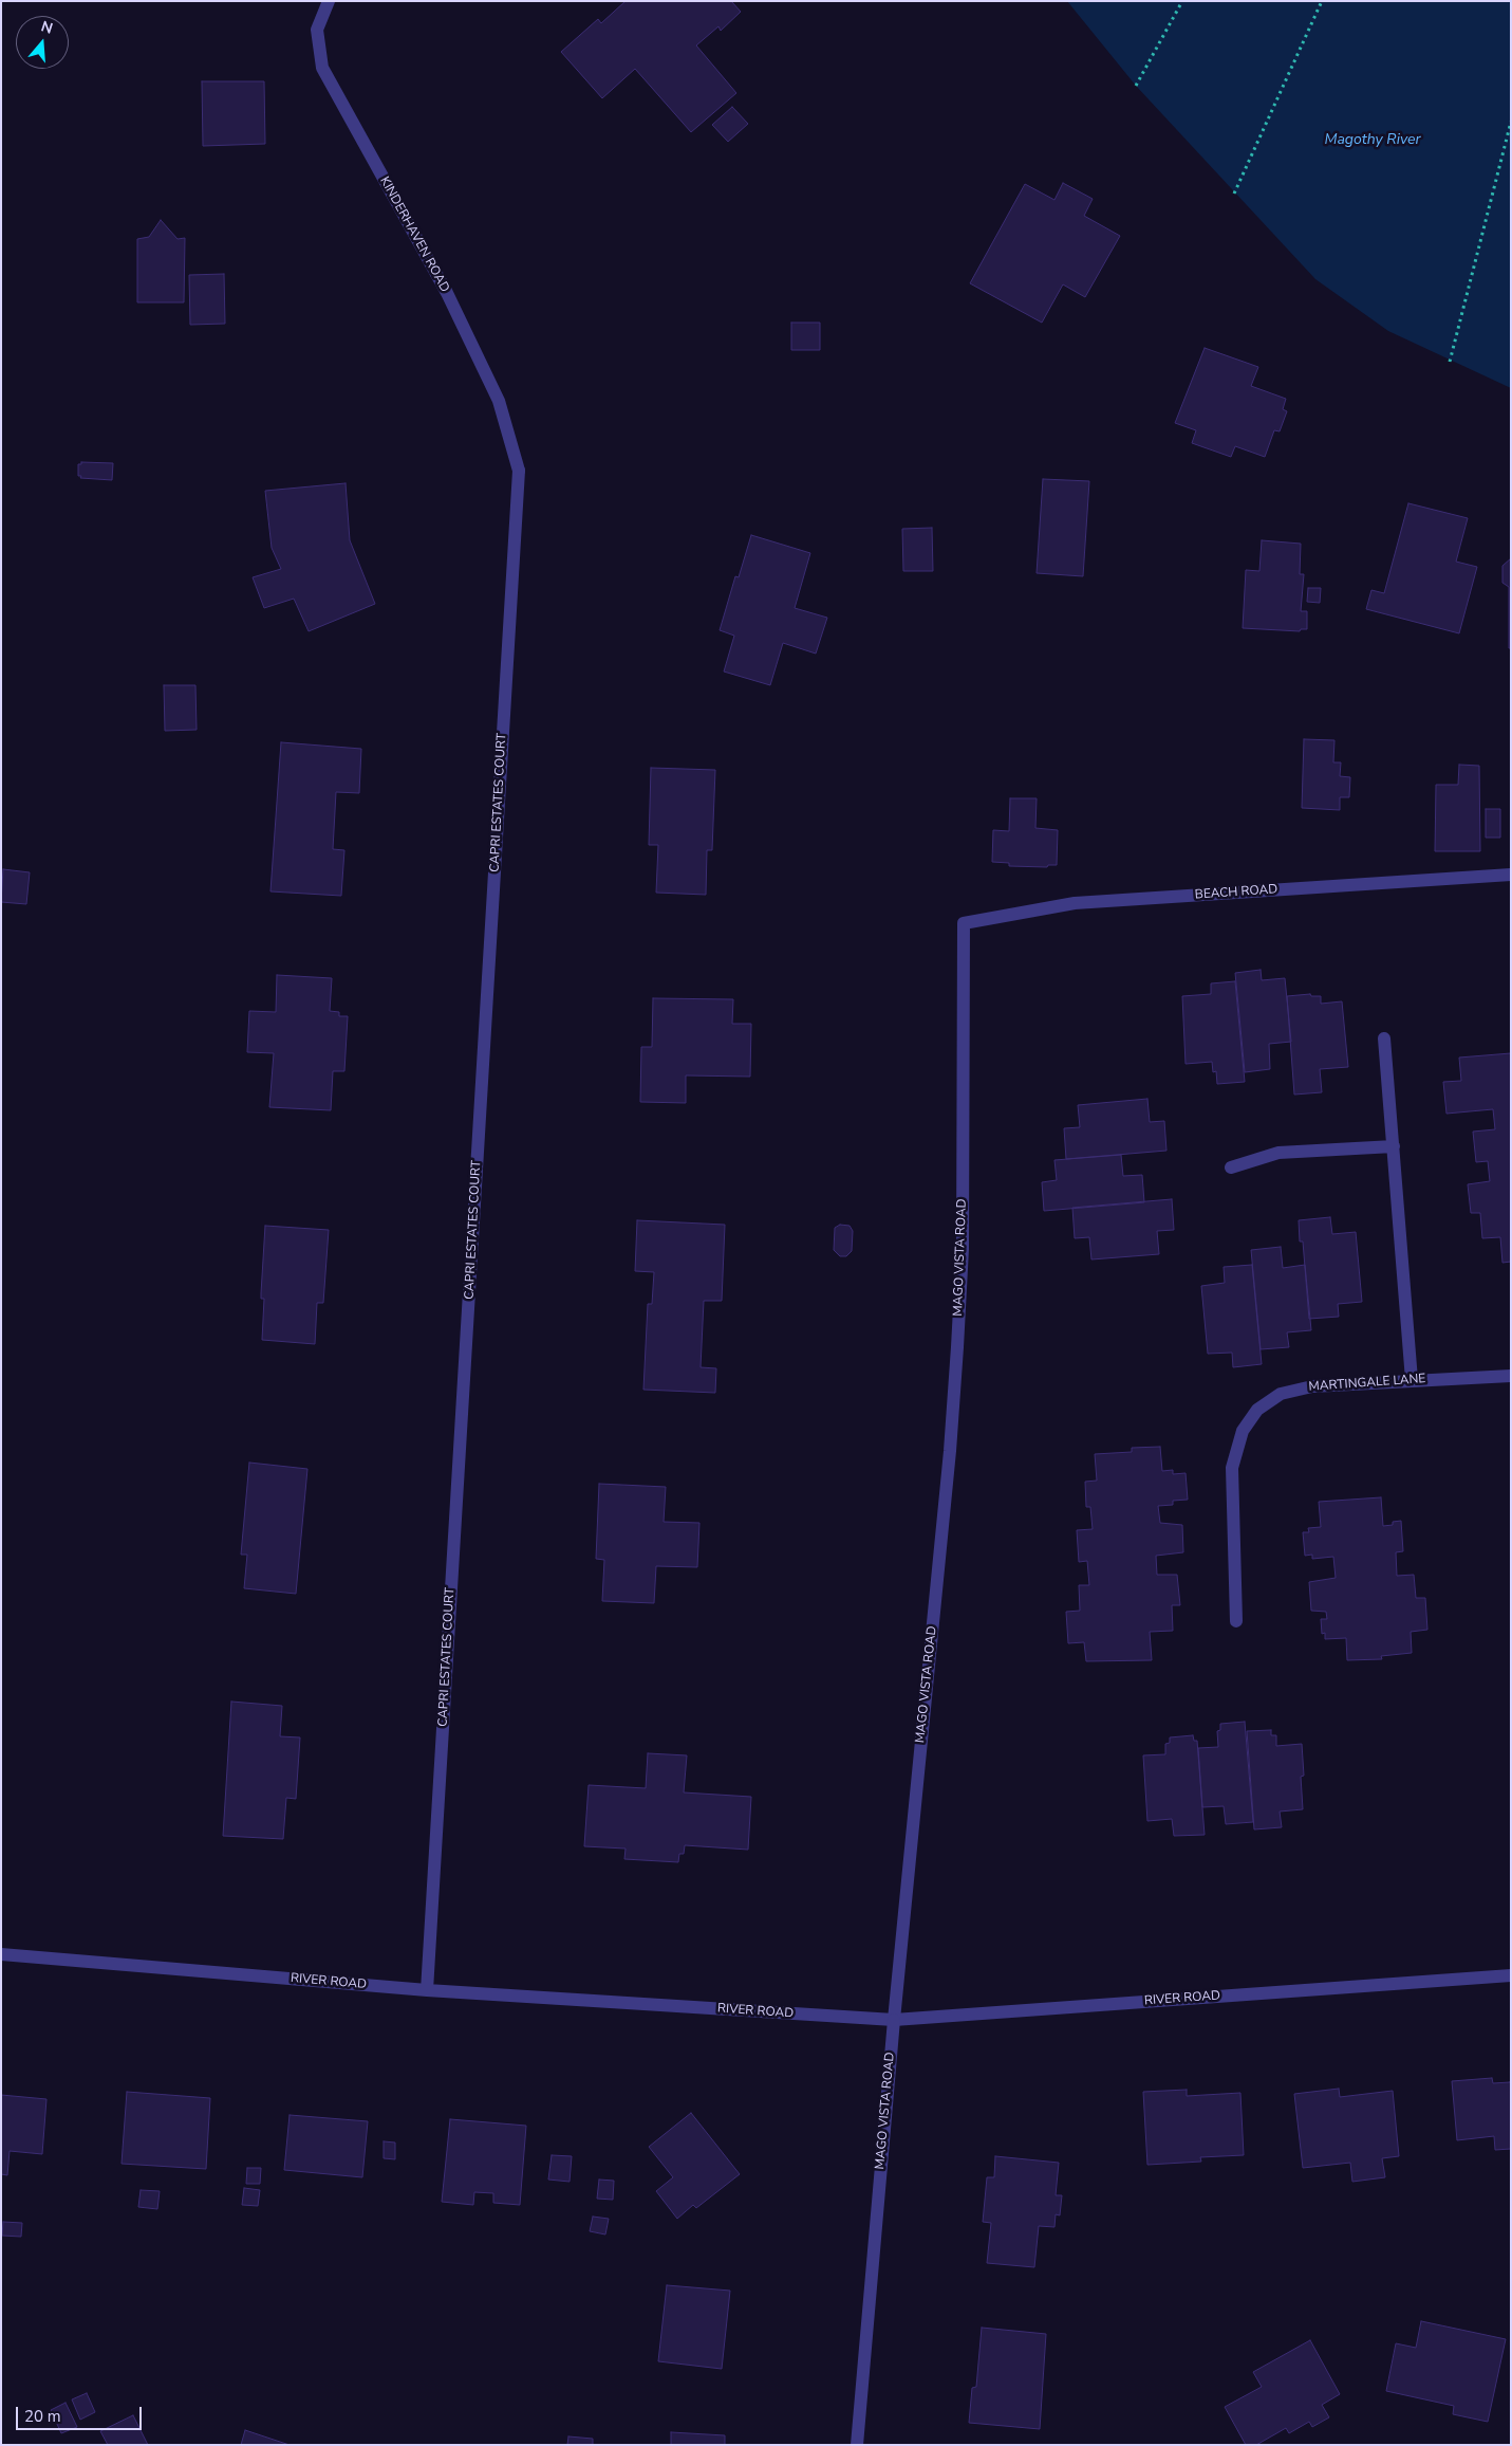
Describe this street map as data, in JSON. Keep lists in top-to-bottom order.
{
  "streets": {
    "street": [
      "KINDERHAVEN ROAD",
      "CAPRI ESTATES COURT",
      "BEACH ROAD",
      "MAGO VISTA ROAD",
      "MARTINGALE LANE",
      "RIVER ROAD"
    ]
  },
  "crossings": [
    ["KINDERHAVEN ROAD", "CAPRI ESTATES COURT"],
    ["CAPRI ESTATES COURT", "RIVER ROAD"],
    ["BEACH ROAD", "MAGO VISTA ROAD"],
    ["MAGO VISTA ROAD", "RIVER ROAD"]
  ],
  "water": ["Magothy River"],
  "scale_bar": "20 m",
  "north": "top"
}
